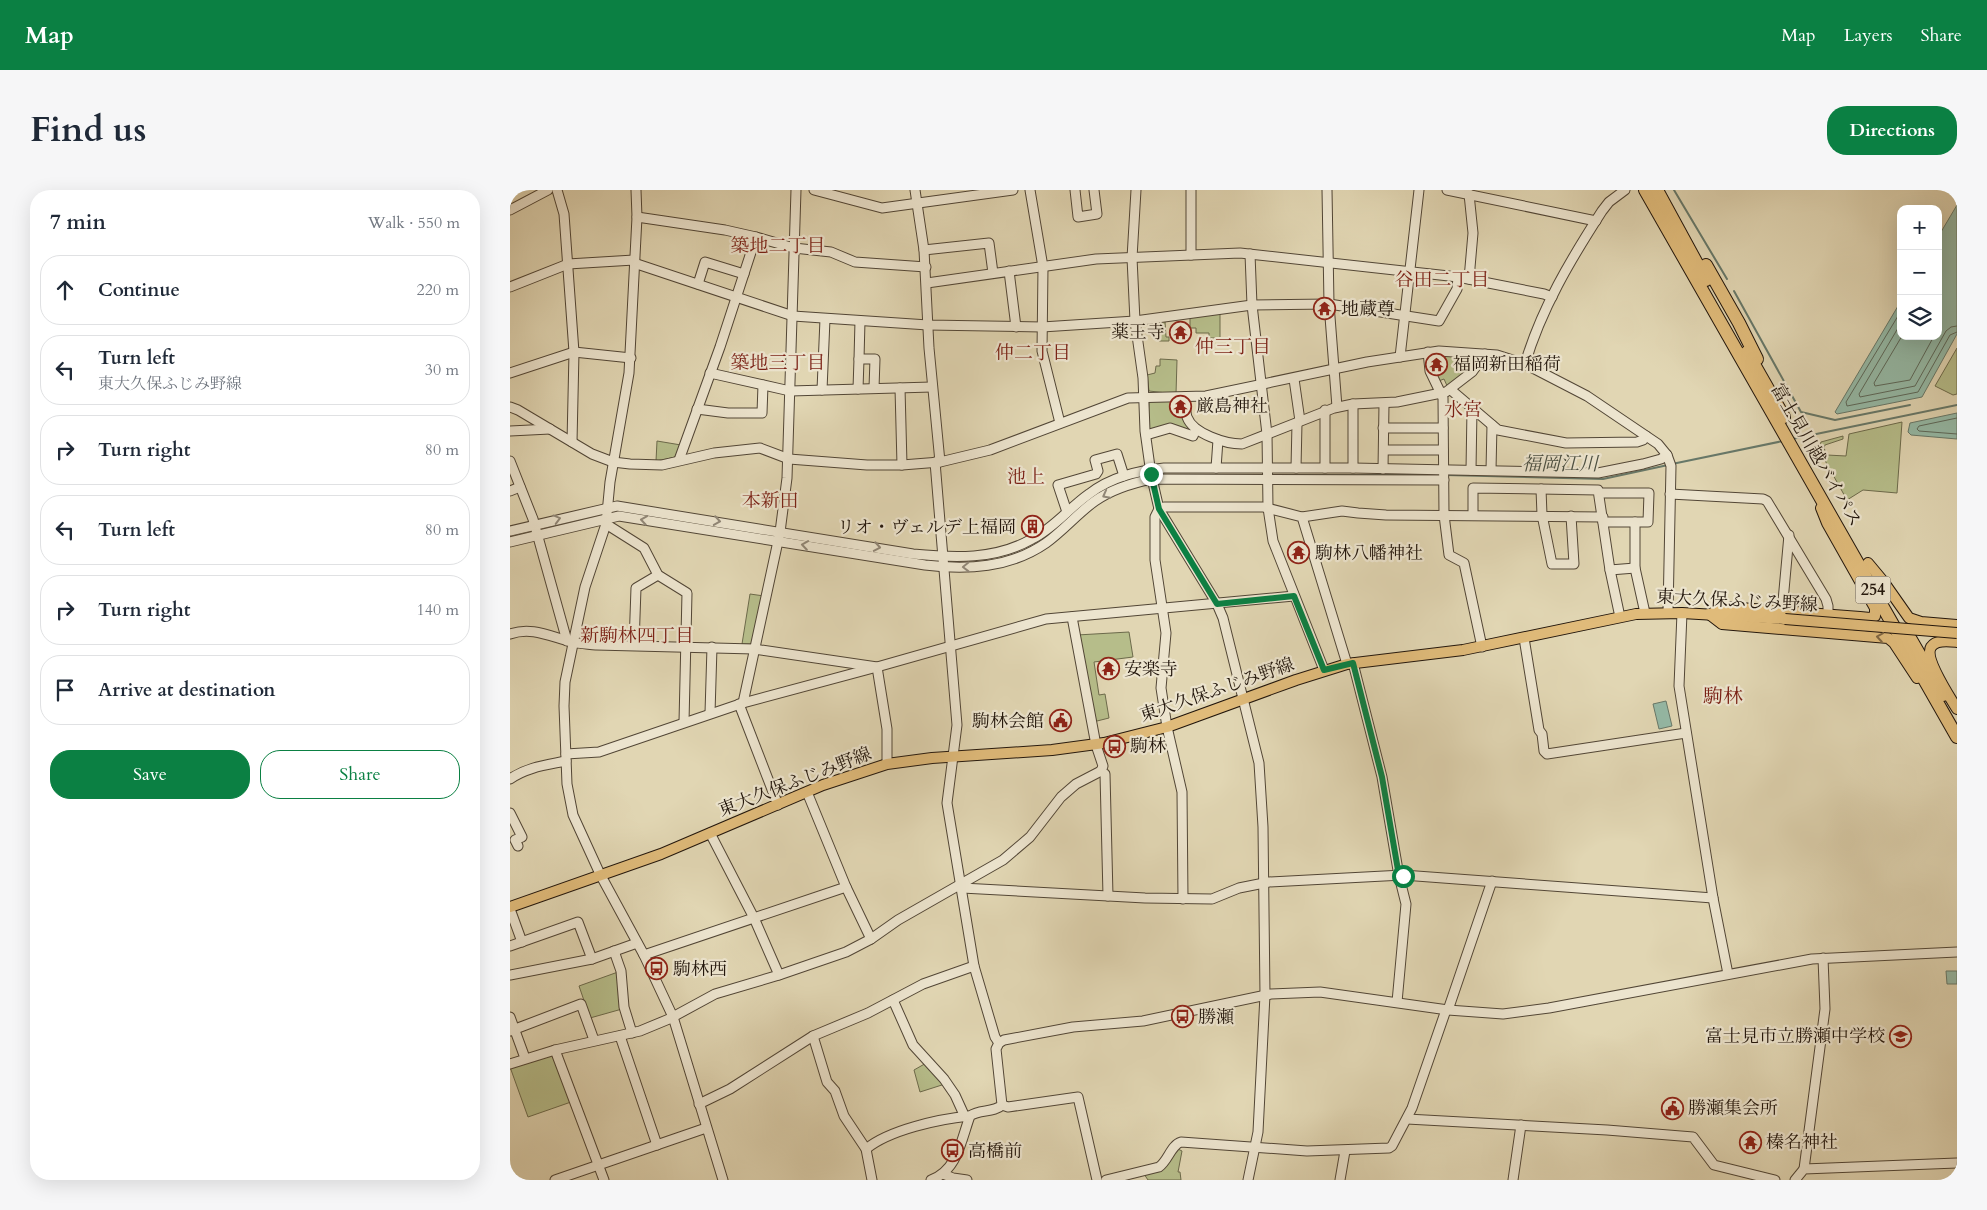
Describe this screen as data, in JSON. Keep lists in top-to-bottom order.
{
  "streets": {
    "highway": ["富士見川越バイパス", "254"],
    "main road": ["東大久保ふじみ野線"]
  },
  "crossings": [
    ["富士見川越バイパス", "254"]
  ],
  "districts": [
    "築地二丁目",
    "谷田二丁目",
    "仲三丁目",
    "仲二丁目",
    "築地三丁目",
    "水宮",
    "池上",
    "本新田",
    "新駒林四丁目",
    "駒林"
  ],
  "water": ["福岡江川"],
  "places": {
    "temple": [
      "地蔵尊",
      "薬王寺",
      "福岡新田稲荷",
      "厳島神社",
      "駒林八幡神社",
      "安楽寺",
      "榛名神社"
    ],
    "building": ["リオ・ヴェルデ上福岡"],
    "public building": ["駒林会館", "勝瀬集会所"],
    "bus stop": [
      "駒林",
      "駒林西",
      "勝瀬",
      "高橋前"
    ],
    "school or university": ["富士見市立勝瀬中学校"]
  },
  "page": {
    "header": "Map",
    "nav": ["Map", "Layers", "Share"],
    "title": "Find us",
    "buttons": [
      "Directions",
      ["Save", "Share"]
    ],
    "heading": ["7 min", "Walk · 550 m"],
    "map_buttons": ["+", "−"],
    "list": [
      ["Continue", "220 m"],
      ["Turn left", "東大久保ふじみ野線", "30 m"],
      ["Turn right", "80 m"],
      ["Turn left", "80 m"],
      ["Turn right", "140 m"],
      "Arrive at destination"
    ]
  }
}
